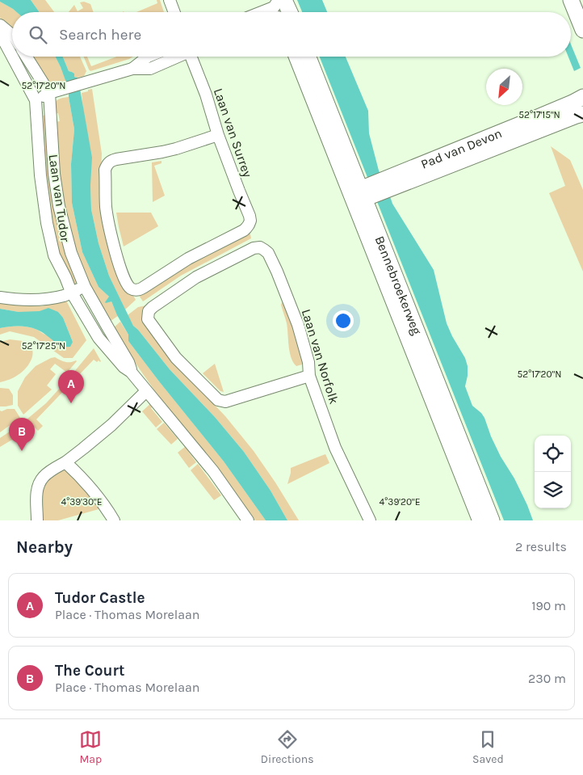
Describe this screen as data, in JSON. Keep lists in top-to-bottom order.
{
  "streets": {
    "street": [
      "Laan van Surrey",
      "Pad van Devon",
      "Laan van Tudor",
      "Bennebroekerweg",
      "Laan van Norfolk"
    ]
  },
  "crossings": [
    ["Pad van Devon", "Bennebroekerweg"]
  ],
  "north": "bottom left",
  "page": {
    "search": "Search here",
    "pins": ["A", "B"],
    "heading": ["Nearby", "2 results"],
    "list": [
      {
        "mark": "A",
        "name": "Tudor Castle",
        "note": "Place · Thomas Morelaan",
        "value": "190 m"
      },
      {
        "mark": "B",
        "name": "The Court",
        "note": "Place · Thomas Morelaan",
        "value": "230 m"
      }
    ],
    "nav": ["Map", "Directions", "Saved"]
  },
  "coordinates": [
    "52°17'20\"N",
    "52°17'15\"N",
    "52°17'25\"N",
    "4°39'30\"E",
    "4°39'20\"E"
  ]
}
